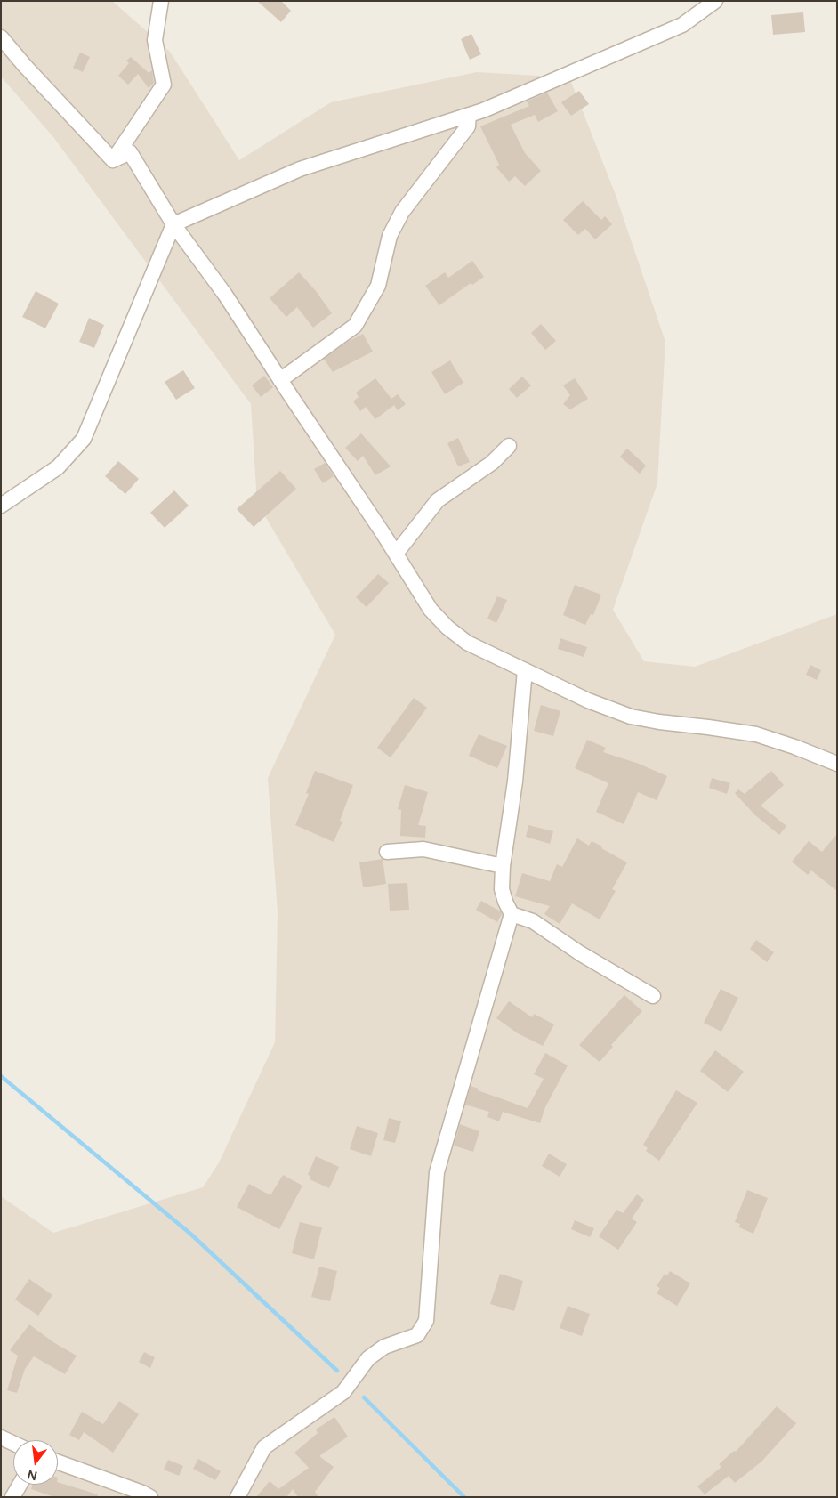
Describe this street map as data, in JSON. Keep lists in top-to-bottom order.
{
  "north": "bottom"
}
